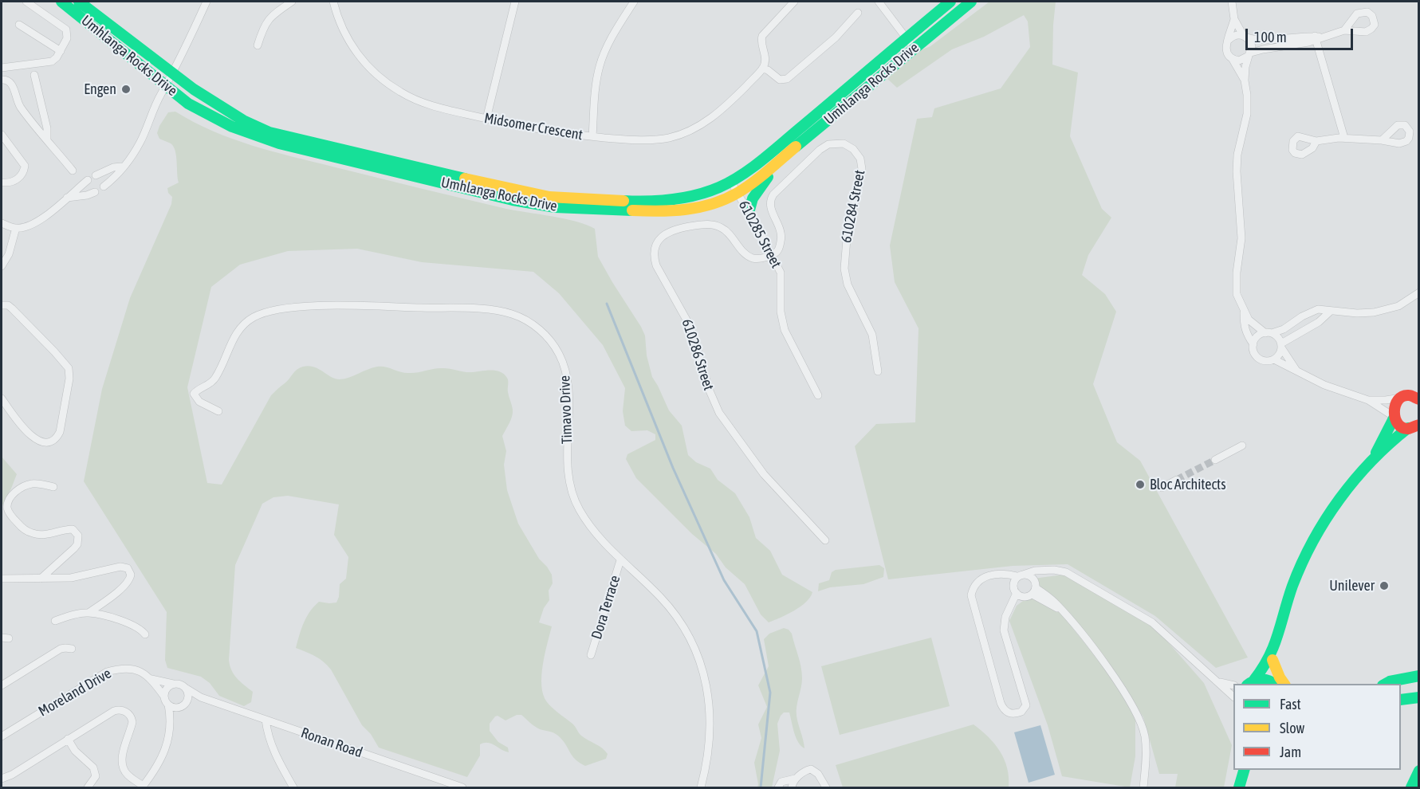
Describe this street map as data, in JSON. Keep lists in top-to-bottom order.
{
  "streets": {
    "main road": ["Umhlanga Rocks Drive"],
    "street": [
      "Midsomer Crescent",
      "610284 Street",
      "610285 Street",
      "610286 Street",
      "Timavo Drive",
      "Dora Terrace",
      "Moreland Drive",
      "Ronan Road"
    ]
  },
  "crossings": [
    ["Umhlanga Rocks Drive", "610285 Street"],
    ["610284 Street", "610285 Street"],
    ["610284 Street", "610286 Street"],
    ["610285 Street", "610286 Street"],
    ["Timavo Drive", "Dora Terrace"],
    ["Moreland Drive", "Ronan Road"]
  ],
  "places": ["Engen", "Bloc Architects", "Unilever"],
  "legend": ["Fast", "Slow", "Jam"],
  "scale_bar": "100 m"
}
